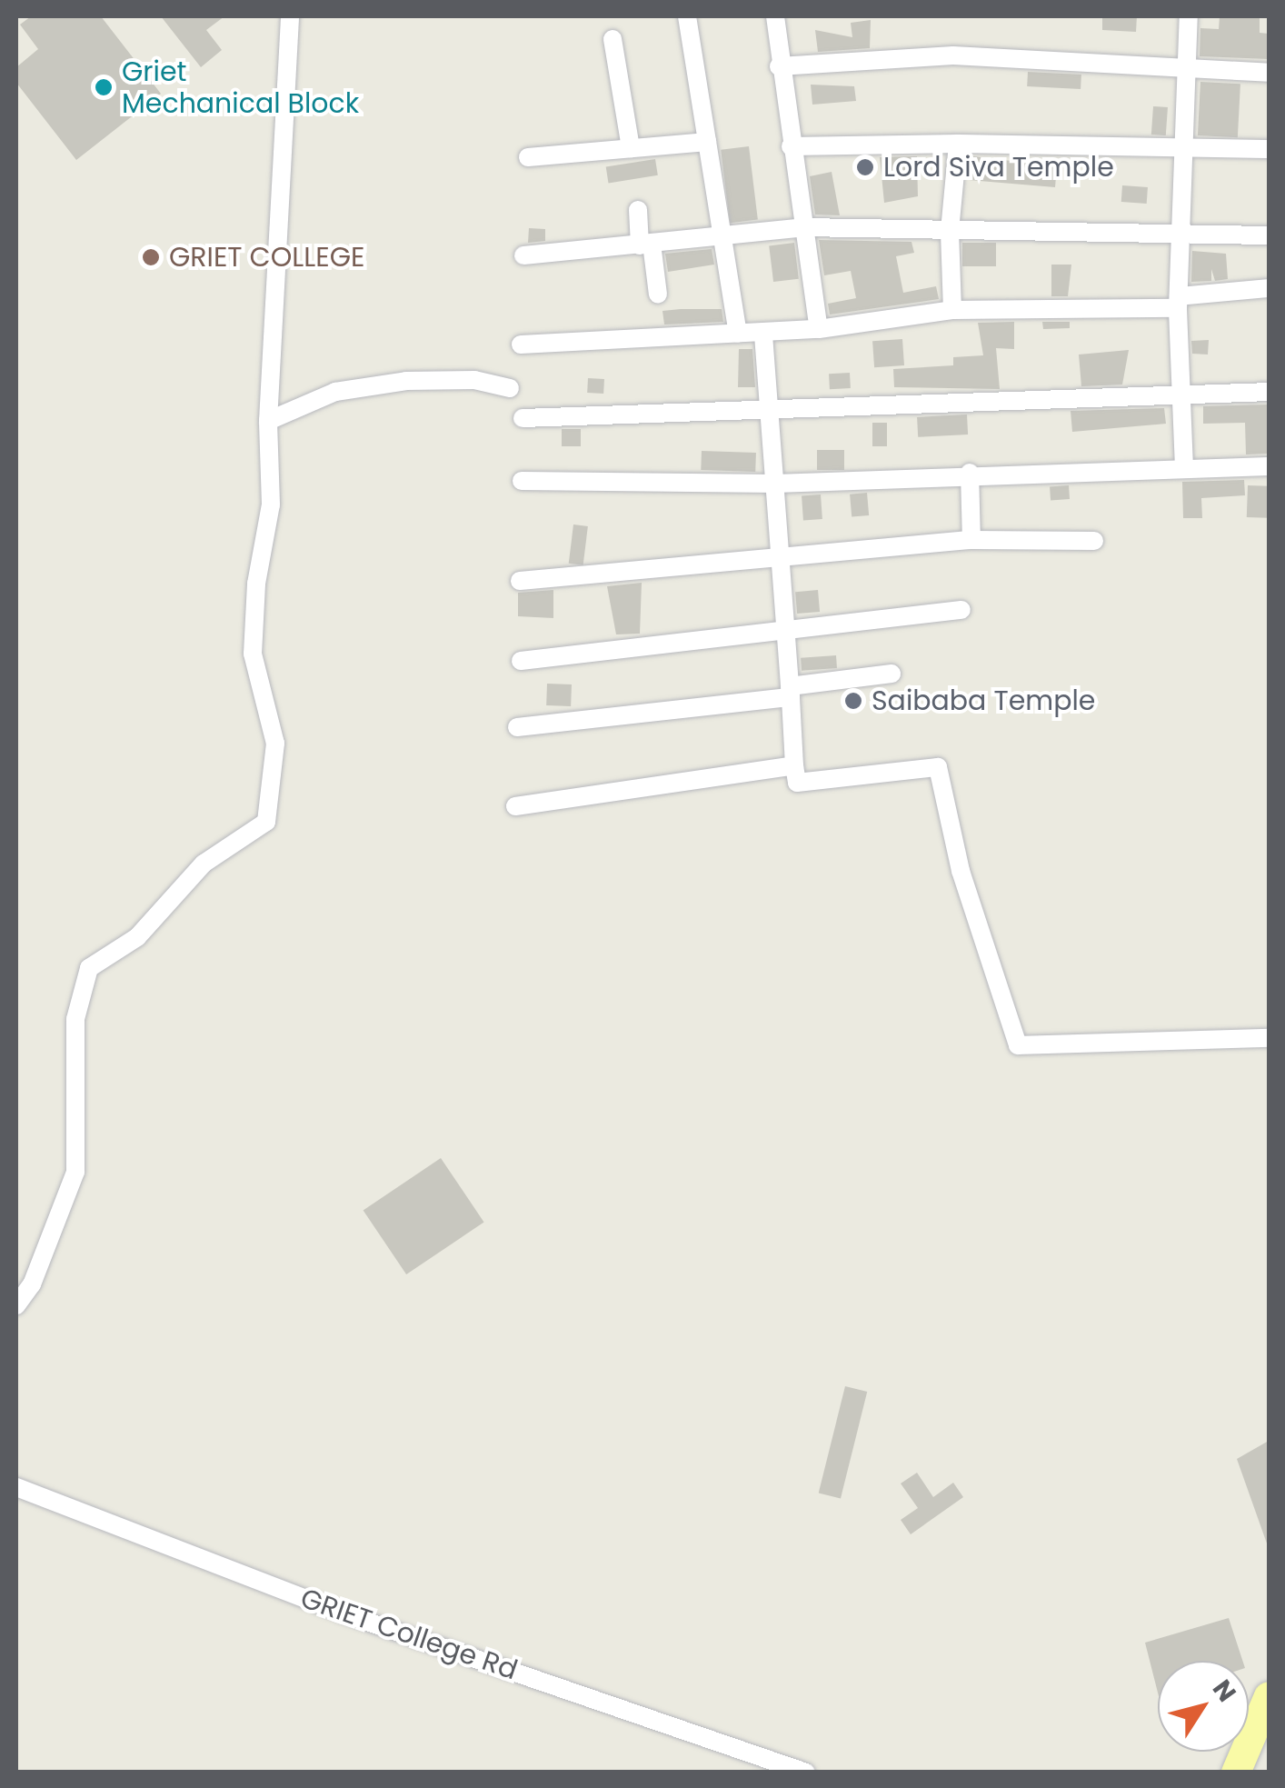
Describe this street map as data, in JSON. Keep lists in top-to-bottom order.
{
  "streets": {
    "street": ["GRIET College Rd"]
  },
  "places": [
    "Griet Mechanical Block",
    "Lord Siva Temple",
    "GRIET COLLEGE",
    "Saibaba Temple"
  ],
  "north": "top right"
}
